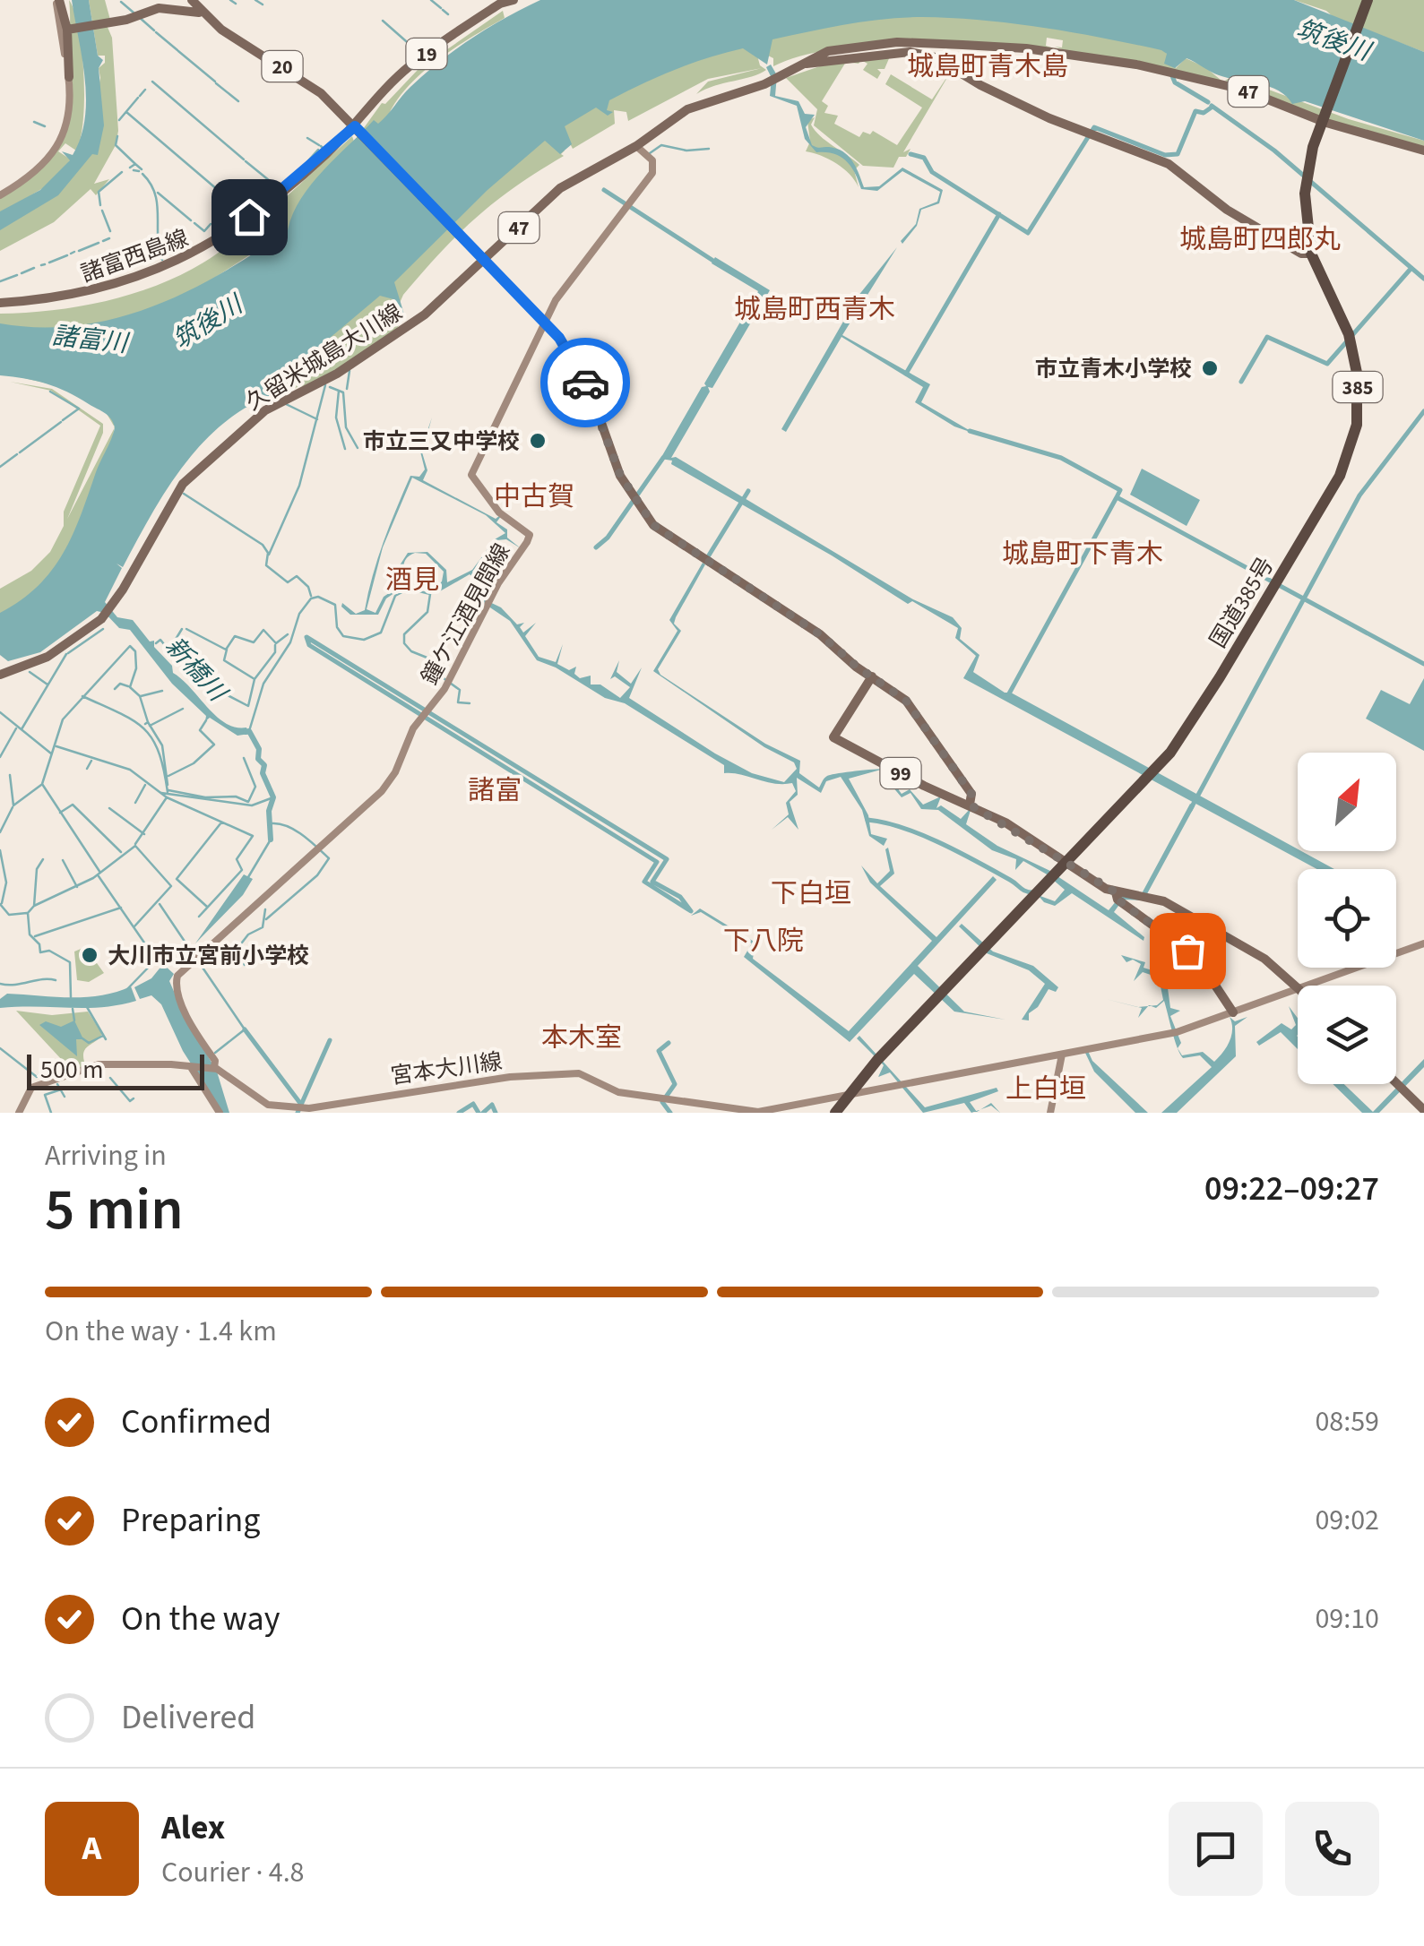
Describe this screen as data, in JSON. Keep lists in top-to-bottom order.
{
  "streets": {
    "highway": ["385", "国道385号"],
    "main road": [
      "19",
      "20",
      "47",
      "諸富西島線",
      "久留米城島大川線",
      "鐘ケ江酒見間線",
      "99",
      "宮本大川線"
    ]
  },
  "crossings": [
    ["20", "諸富西島線"],
    ["久留米城島大川線", "国道385号"],
    ["久留米城島大川線", "鐘ケ江酒見間線"],
    ["久留米城島大川線", "99"],
    ["国道385号", "99"],
    ["国道385号", "宮本大川線"],
    ["鐘ケ江酒見間線", "99"],
    ["鐘ケ江酒見間線", "宮本大川線"],
    ["99", "宮本大川線"]
  ],
  "districts": [
    "城島町青木島",
    "城島町四郎丸",
    "城島町西青木",
    "中古賀",
    "城島町下青木",
    "酒見",
    "諸富",
    "下白垣",
    "下八院",
    "本木室",
    "上白垣"
  ],
  "water": ["筑後川", "諸富川", "新橋川"],
  "places": ["市立青木小学校", "市立三又中学校", "大川市立宮前小学校"],
  "scale_bar": "500 m",
  "north": "top right",
  "page": {
    "scale": "500 m",
    "heading": ["5 min", "Arriving in", "09:22–09:27"],
    "panel": ["Alex", "Courier · 4.8"],
    "bar": "On the way · 1.4 km",
    "list": [
      ["Confirmed", "08:59"],
      ["Preparing", "09:02"],
      ["On the way", "09:10"],
      "Delivered"
    ],
    "round": "A"
  }
}
